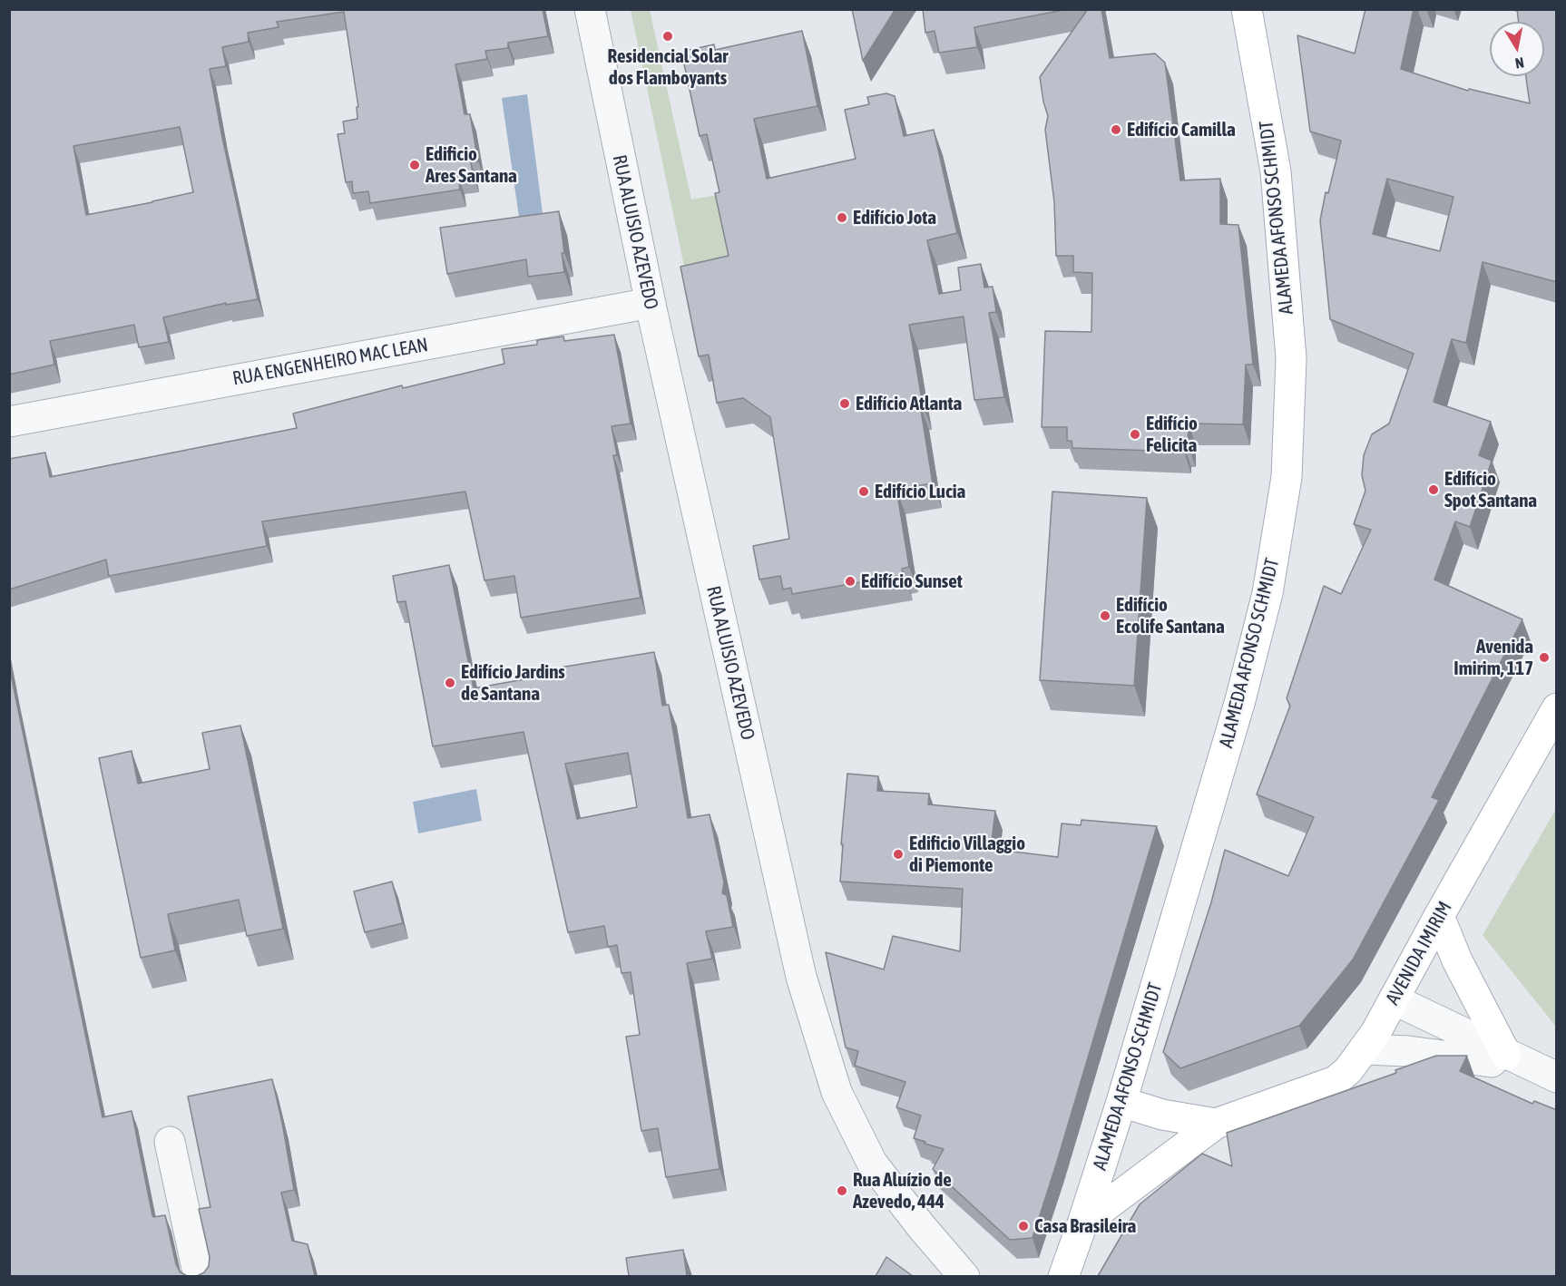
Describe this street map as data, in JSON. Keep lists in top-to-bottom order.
{
  "streets": {
    "main road": ["ALAMEDA AFONSO SCHMIDT", "AVENIDA IMIRIM"],
    "street": ["RUA ALUISIO AZEVEDO", "RUA ENGENHEIRO MAC LEAN"]
  },
  "crossings": [
    ["ALAMEDA AFONSO SCHMIDT", "AVENIDA IMIRIM"],
    ["RUA ALUISIO AZEVEDO", "RUA ENGENHEIRO MAC LEAN"]
  ],
  "places": [
    "Residencial Solar dos Flamboyants",
    "Edifício Camilla",
    "Edificio Ares Santana",
    "Edifício Jota",
    "Edifício Atlanta",
    "Edifício Felicita",
    "Edifício Spot Santana",
    "Edifício Lucia",
    "Edifício Sunset",
    "Edifício Ecolife Santana",
    "Avenida Imirim, 117",
    "Edifício Jardins de Santana",
    "Edificio Villaggio di Piemonte",
    "Rua Aluízio de Azevedo, 444",
    "Casa Brasileira"
  ],
  "north": "bottom"
}
